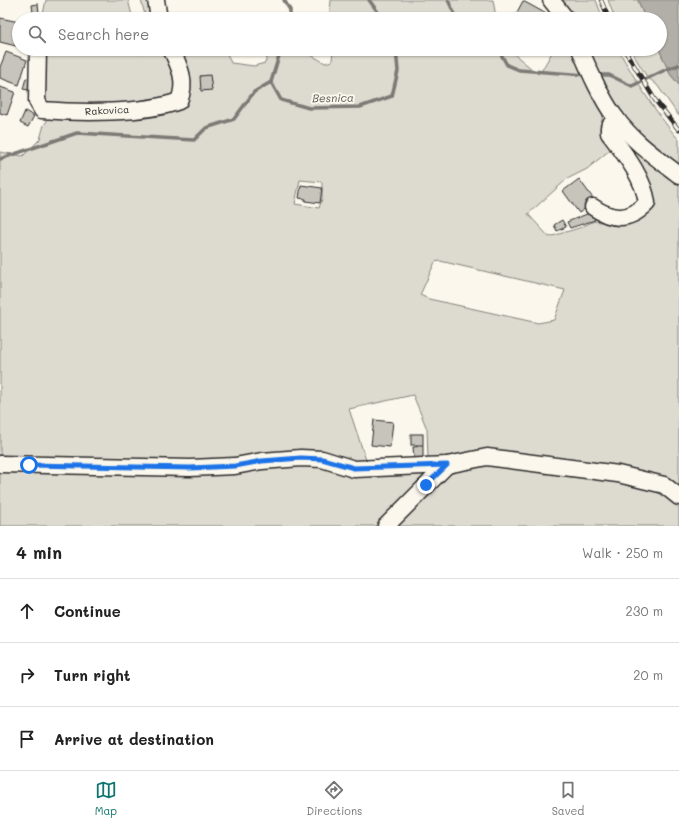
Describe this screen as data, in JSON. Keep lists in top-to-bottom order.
{
  "streets": {
    "street": ["Rakovica"]
  },
  "water": ["Besnica"],
  "page": {
    "search": "Search here",
    "heading": ["4 min", "Walk · 250 m"],
    "list": [
      ["Continue", "230 m"],
      ["Turn right", "20 m"],
      "Arrive at destination"
    ],
    "nav": ["Map", "Directions", "Saved"]
  }
}
